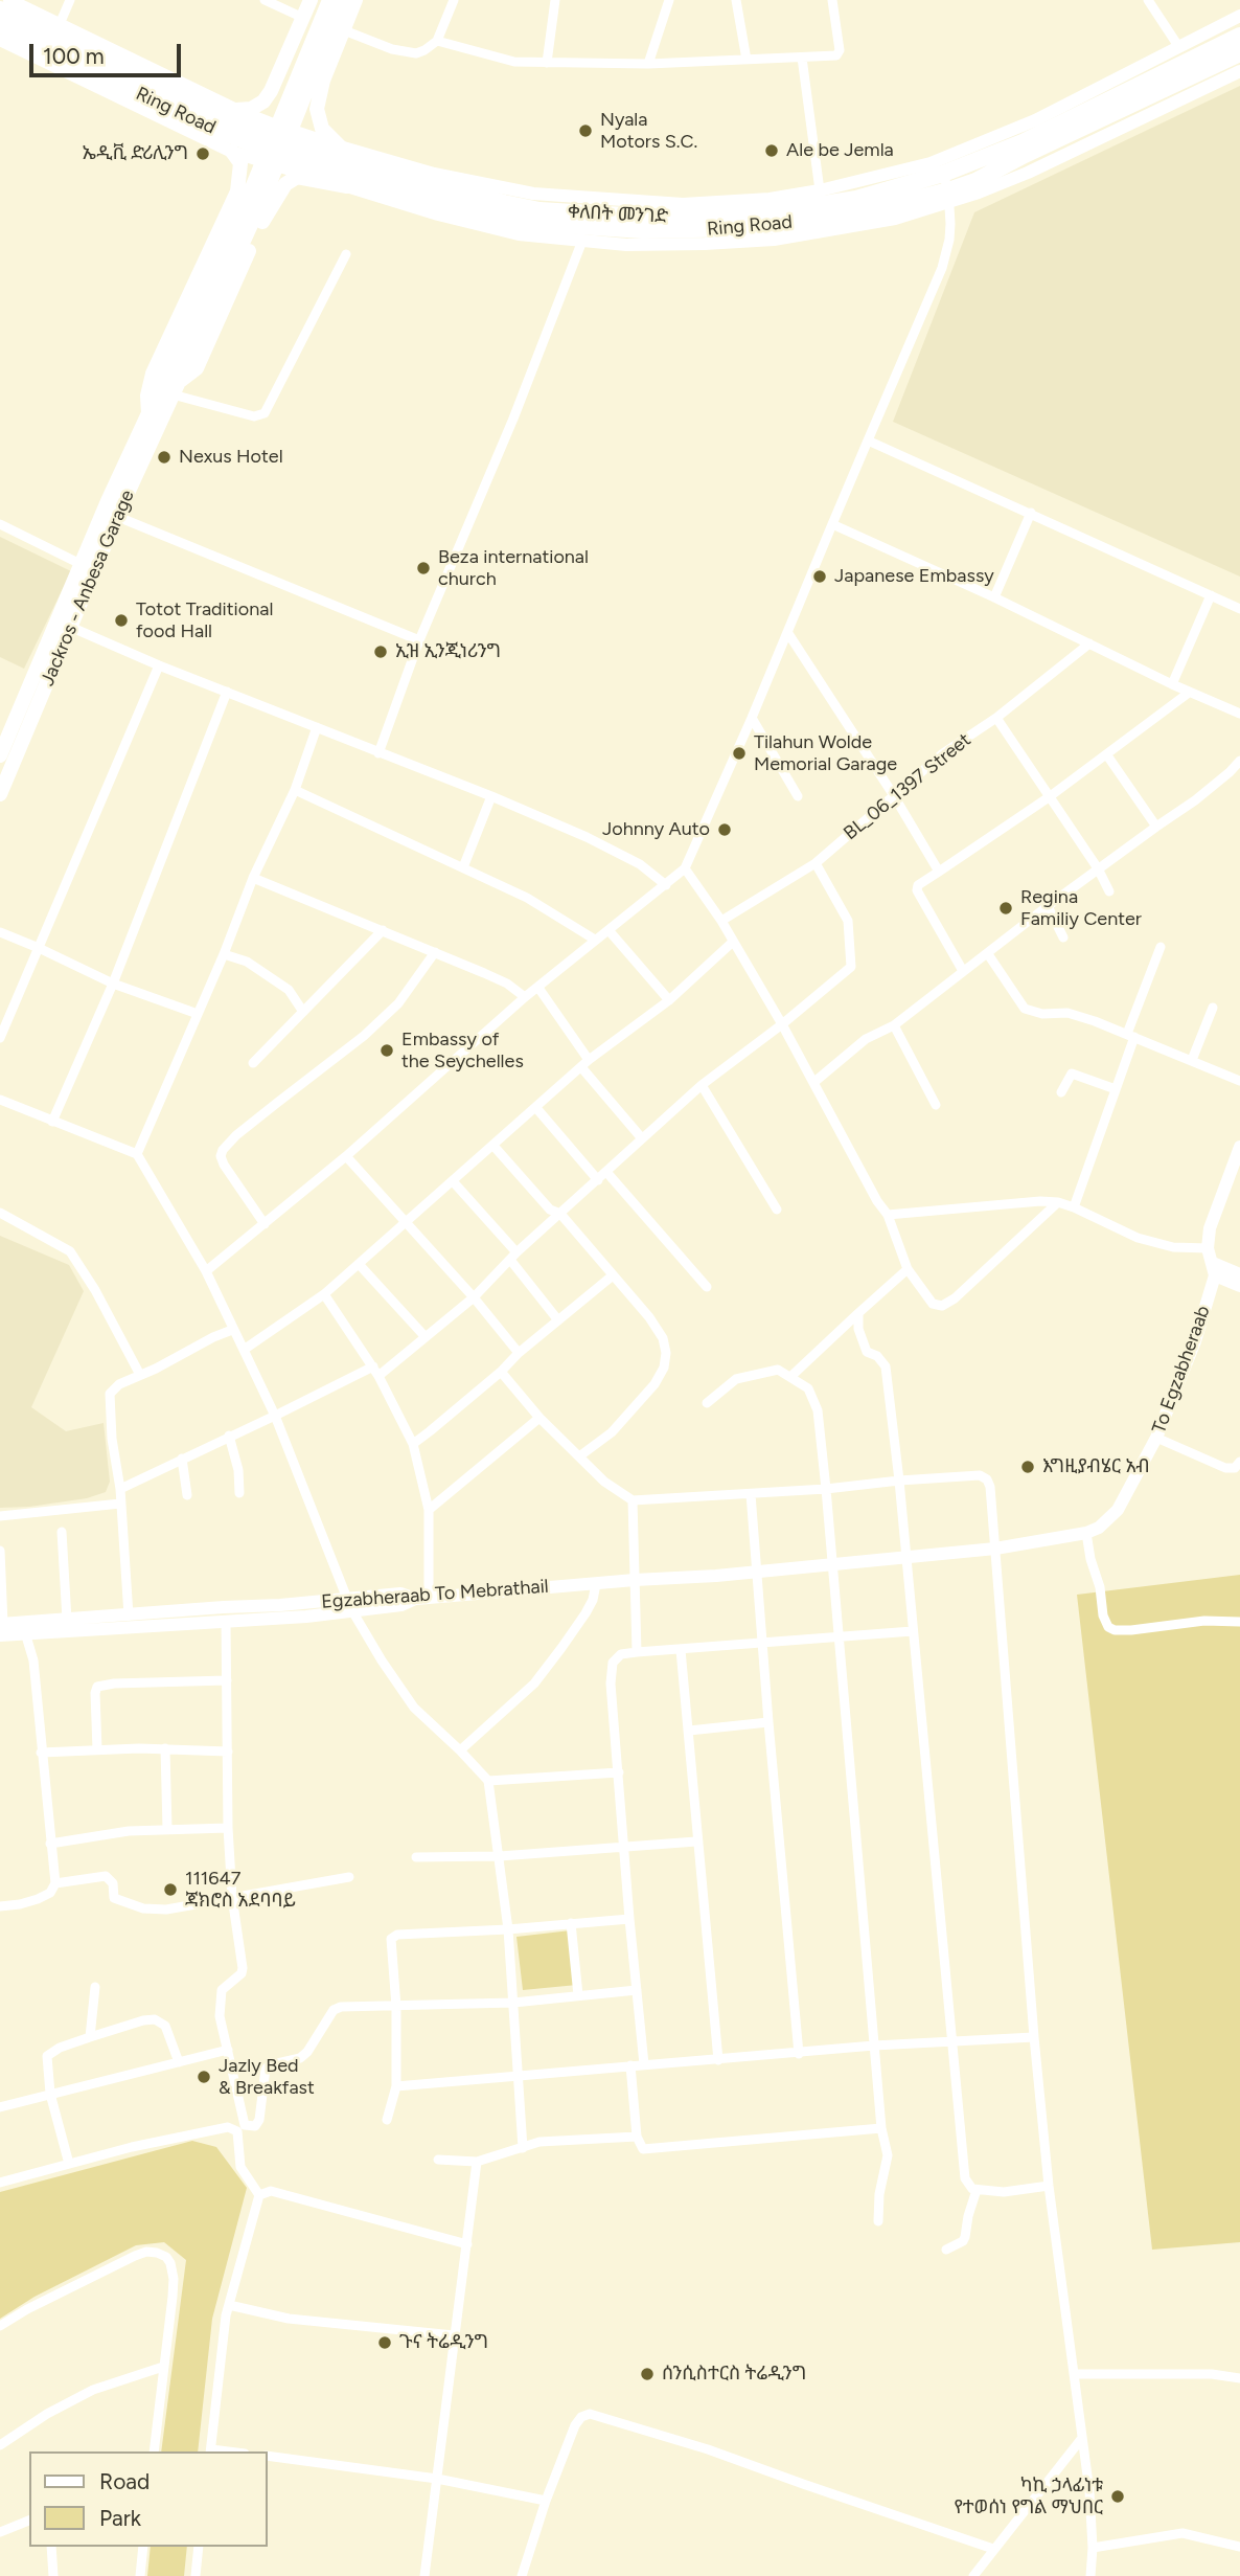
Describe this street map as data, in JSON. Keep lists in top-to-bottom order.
{
  "streets": {
    "highway": ["Ring Road", "ቀለበት መንገድ"],
    "main road": ["Jackros - Anbesa Garage"],
    "street": ["BL_06_1397 Street", "To Egzabheraab", "Egzabheraab To Mebrathail"]
  },
  "crossings": [
    ["Ring Road", "ቀለበት መንገድ"],
    ["To Egzabheraab", "Egzabheraab To Mebrathail"]
  ],
  "places": [
    "Nyala Motors S.C.",
    "Ale be Jemla",
    "ኤዲቪ ድሪሊንግ",
    "Nexus Hotel",
    "Beza international church",
    "Japanese Embassy",
    "Totot Traditional food Hall",
    "ኢዝ ኢንጂነሪንግ",
    "Tilahun Wolde Memorial Garage",
    "Johnny Auto",
    "Regina Familiy Center",
    "Embassy of the Seychelles",
    "እግዚያብሄር አብ",
    "111647 ጃክሮስ አደባባይ",
    "Jazly Bed & Breakfast",
    "ጉና ትሬዲንግ",
    "ሰንሲስተርስ ትሬዲንግ",
    "ካኪ ኃላፊነቱ የተወሰነ የግል ማህበር"
  ],
  "legend": ["Road", "Park"],
  "scale_bar": "100 m"
}
